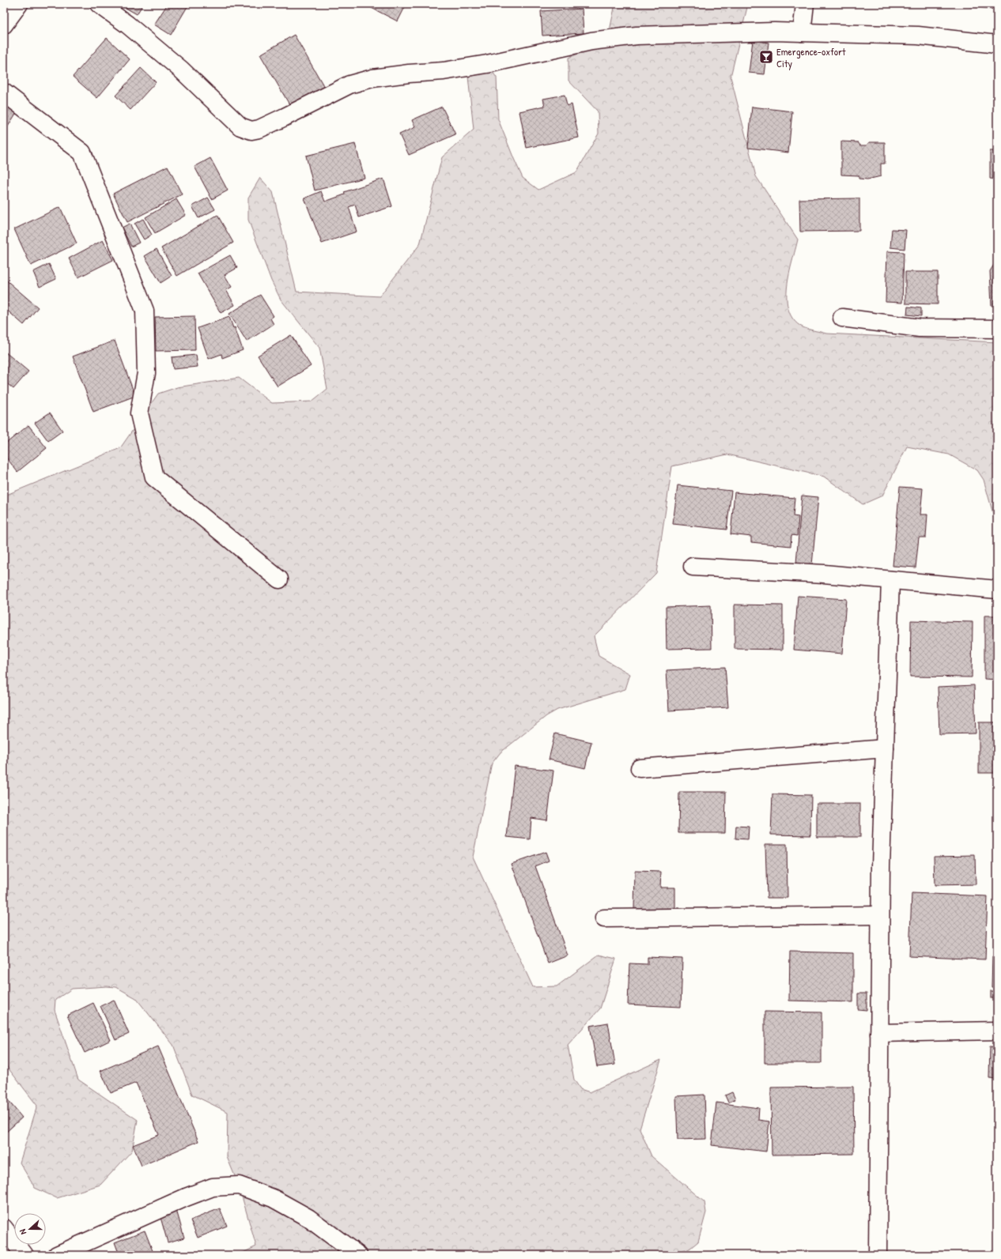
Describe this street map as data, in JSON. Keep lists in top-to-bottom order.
{
  "places": {
    "bar": ["Emergence-oxfort City"]
  },
  "north": "left"
}
